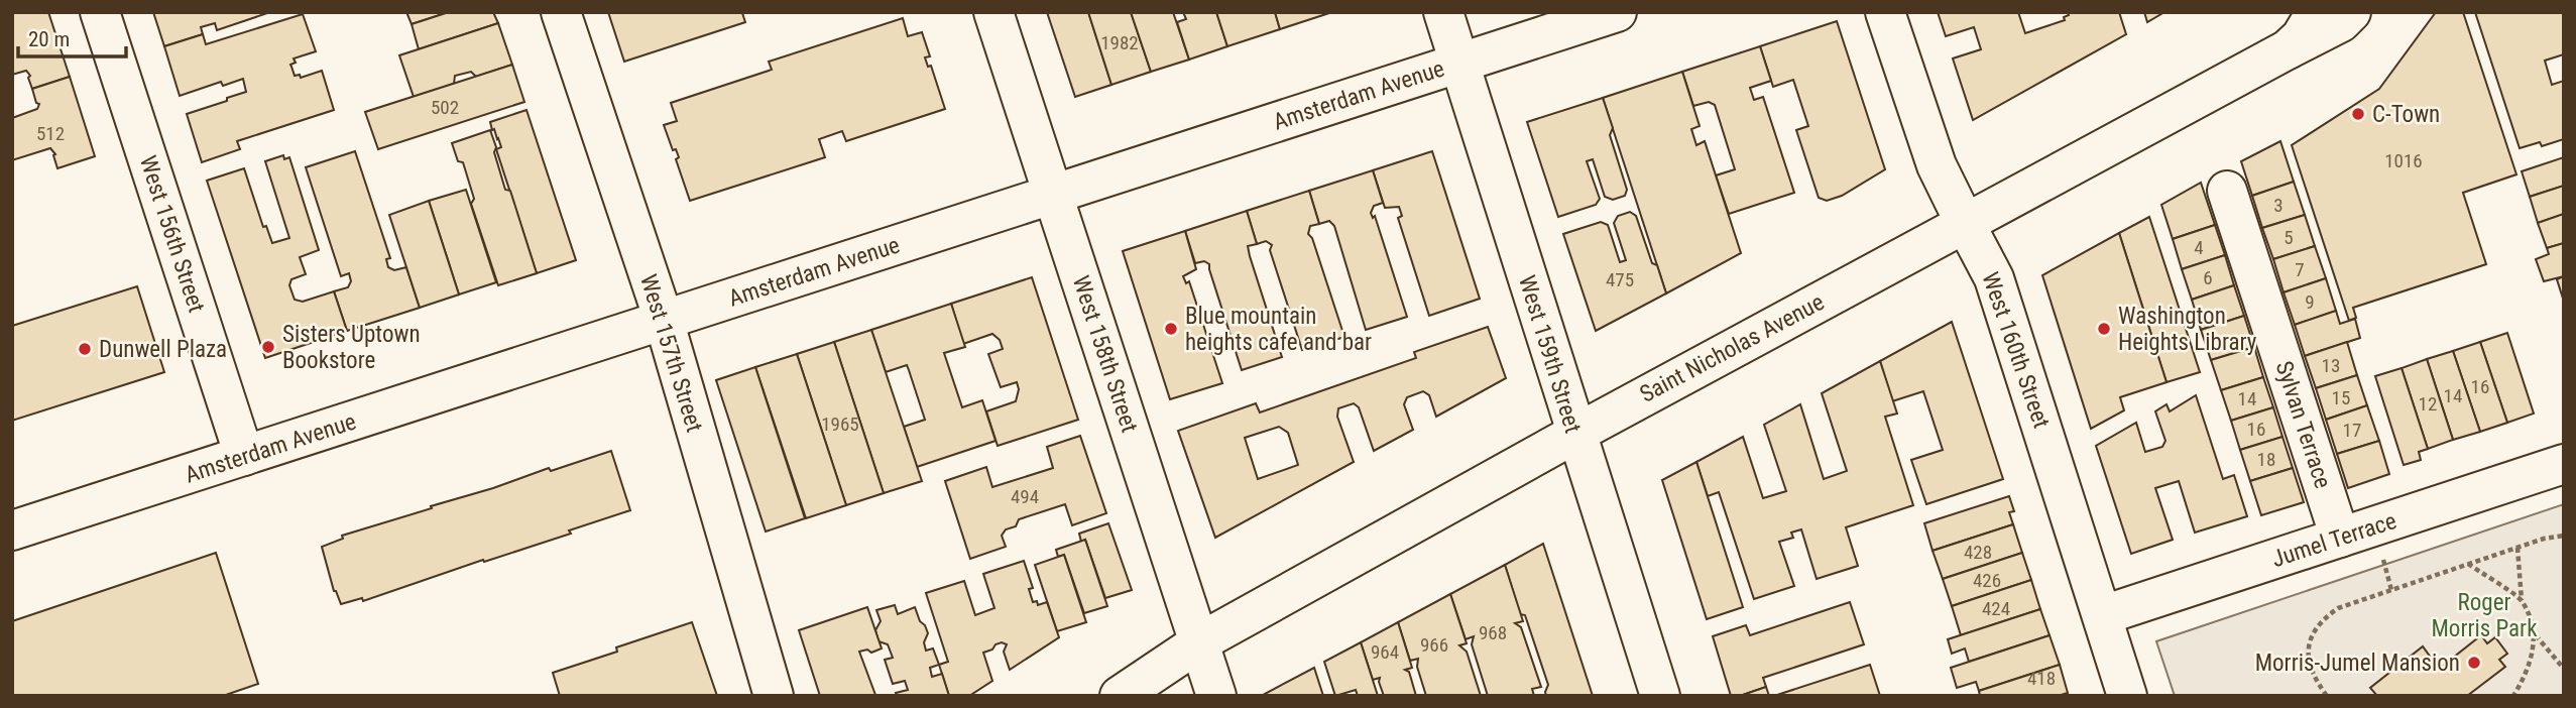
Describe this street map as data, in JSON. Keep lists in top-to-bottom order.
{
  "streets": {
    "street": [
      "Amsterdam Avenue",
      "West 156th Street",
      "Saint Nicholas Avenue",
      "West 160th Street",
      "West 157th Street",
      "West 158th Street",
      "West 159th Street",
      "Sylvan Terrace",
      "Jumel Terrace"
    ]
  },
  "crossings": [
    ["Amsterdam Avenue", "West 156th Street"],
    ["Amsterdam Avenue", "West 157th Street"],
    ["Amsterdam Avenue", "West 158th Street"],
    ["Amsterdam Avenue", "West 159th Street"],
    ["Saint Nicholas Avenue", "West 160th Street"],
    ["Saint Nicholas Avenue", "West 158th Street"],
    ["Saint Nicholas Avenue", "West 159th Street"],
    ["West 160th Street", "Jumel Terrace"],
    ["Sylvan Terrace", "Jumel Terrace"]
  ],
  "parks": ["Roger Morris Park"],
  "places": [
    "C-Town",
    "Blue mountain heights cafe and bar",
    "Washington Heights Library",
    "Sisters Uptown Bookstore",
    "Dunwell Plaza",
    "Morris-Jumel Mansion"
  ],
  "house_numbers": [
    "1982",
    "502",
    "512",
    "1016",
    "3",
    "5",
    "4",
    "7",
    "6",
    "475",
    "9",
    "13",
    "16",
    "14",
    "15",
    "14",
    "12",
    "1965",
    "16",
    "17",
    "18",
    "494",
    "428",
    "426",
    "424",
    "968",
    "966",
    "964",
    "418"
  ],
  "scale_bar": "20 m"
}
